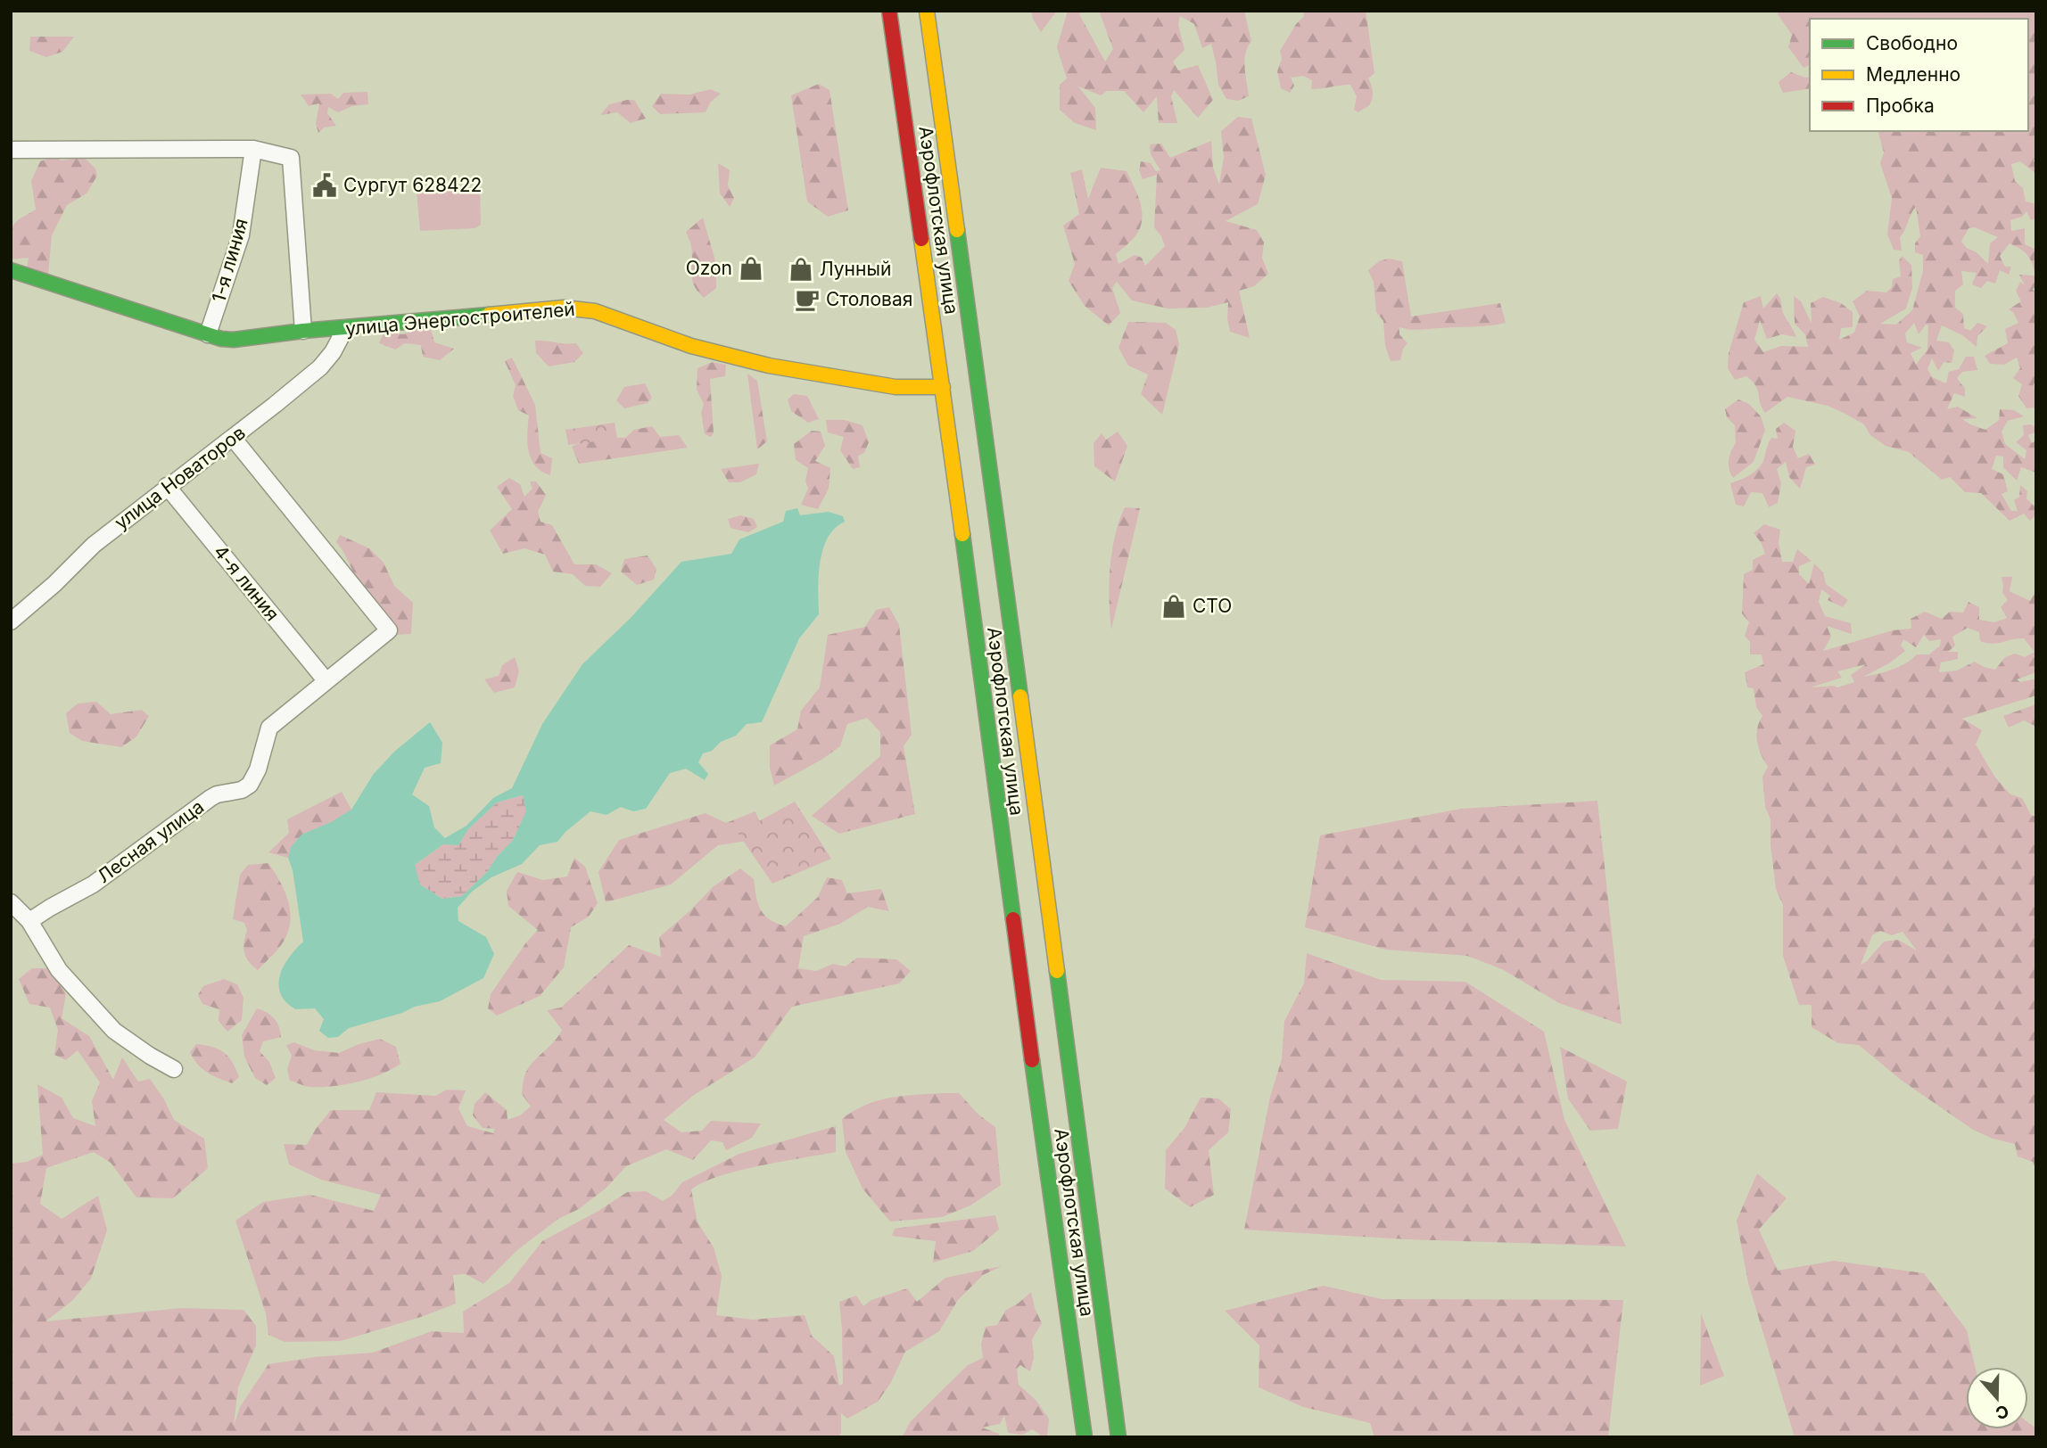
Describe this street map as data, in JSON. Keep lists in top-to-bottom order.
{
  "streets": {
    "main road": ["Аэрофлотская улица", "улица Энергостроителей"],
    "street": [
      "1-я линия",
      "улица Новаторов",
      "4-я линия",
      "Лесная улица"
    ]
  },
  "crossings": [
    ["Аэрофлотская улица", "улица Энергостроителей"],
    ["1-я линия", "улица Энергостроителей"],
    ["улица Энергостроителей", "улица Новаторов"],
    ["улица Новаторов", "4-я линия"],
    ["улица Новаторов", "Лесная улица"],
    ["4-я линия", "Лесная улица"]
  ],
  "places": {
    "public building": ["Сургут 628422"],
    "shop": ["Ozon", "Лунный", "СТО"],
    "cafe": ["Столовая"]
  },
  "legend": ["Свободно", "Медленно", "Пробка"],
  "north": "bottom"
}
